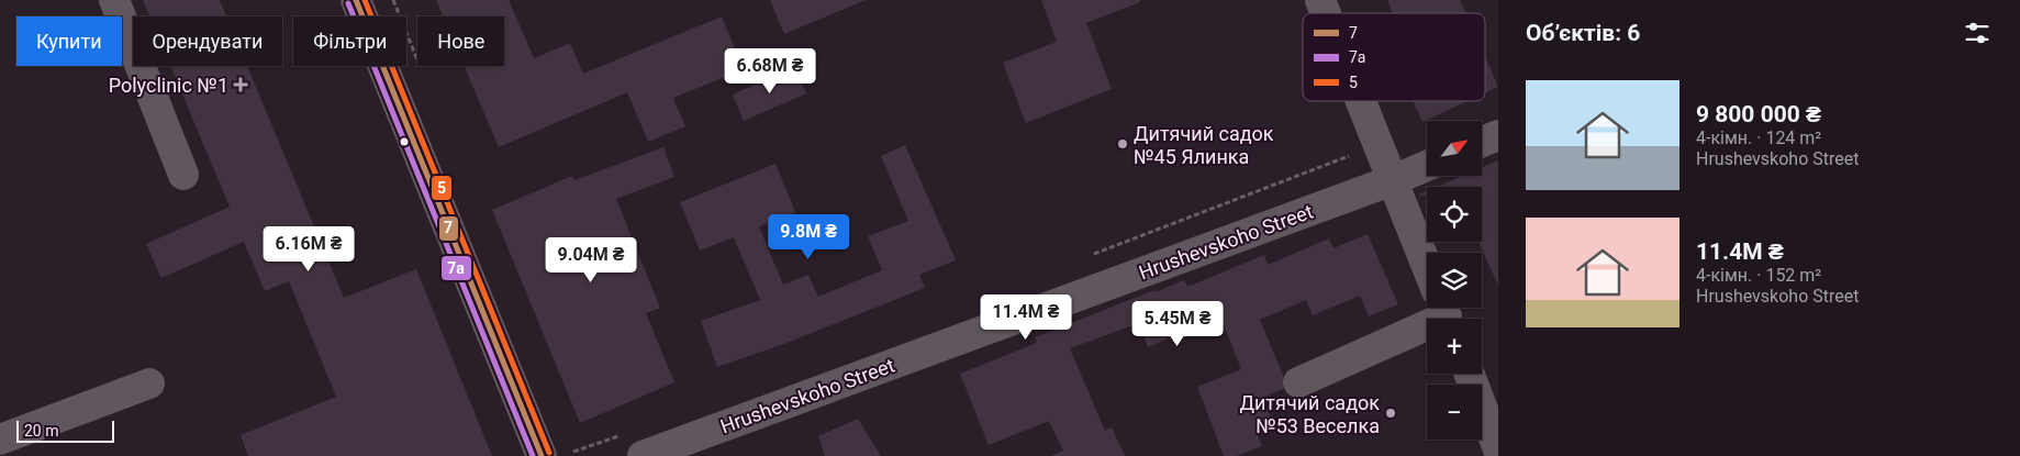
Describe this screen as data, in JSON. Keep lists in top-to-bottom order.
{
  "streets": {
    "street": ["Hrushevskoho Street"]
  },
  "places": {
    "health": ["Polyclinic №1"],
    "other": ["Дитячий садок №45 Ялинка", "Дитячий садок №53 Веселка"]
  },
  "lines": ["transit line 7", "transit line 5", "transit line 7а"],
  "legend": ["7", "7а", "5"],
  "scale_bar": "20 m",
  "north": "top right",
  "page": {
    "heading": "Об’єктів: 6",
    "chip": [
      "Купити",
      "Орендувати",
      "Фільтри",
      "Нове"
    ],
    "price": [
      "6.68M ₴",
      "9.8M ₴",
      "6.16M ₴",
      "9.04M ₴",
      "11.4M ₴",
      "5.45M ₴"
    ],
    "list": [
      {
        "name": "9 800 000 ₴",
        "note": "4-кімн. · 124 m² · Hrushevskoho Street"
      },
      {
        "name": "11.4M ₴",
        "note": "4-кімн. · 152 m² · Hrushevskoho Street"
      }
    ],
    "map_buttons": ["+", "−"],
    "scale": "20 m"
  }
}
